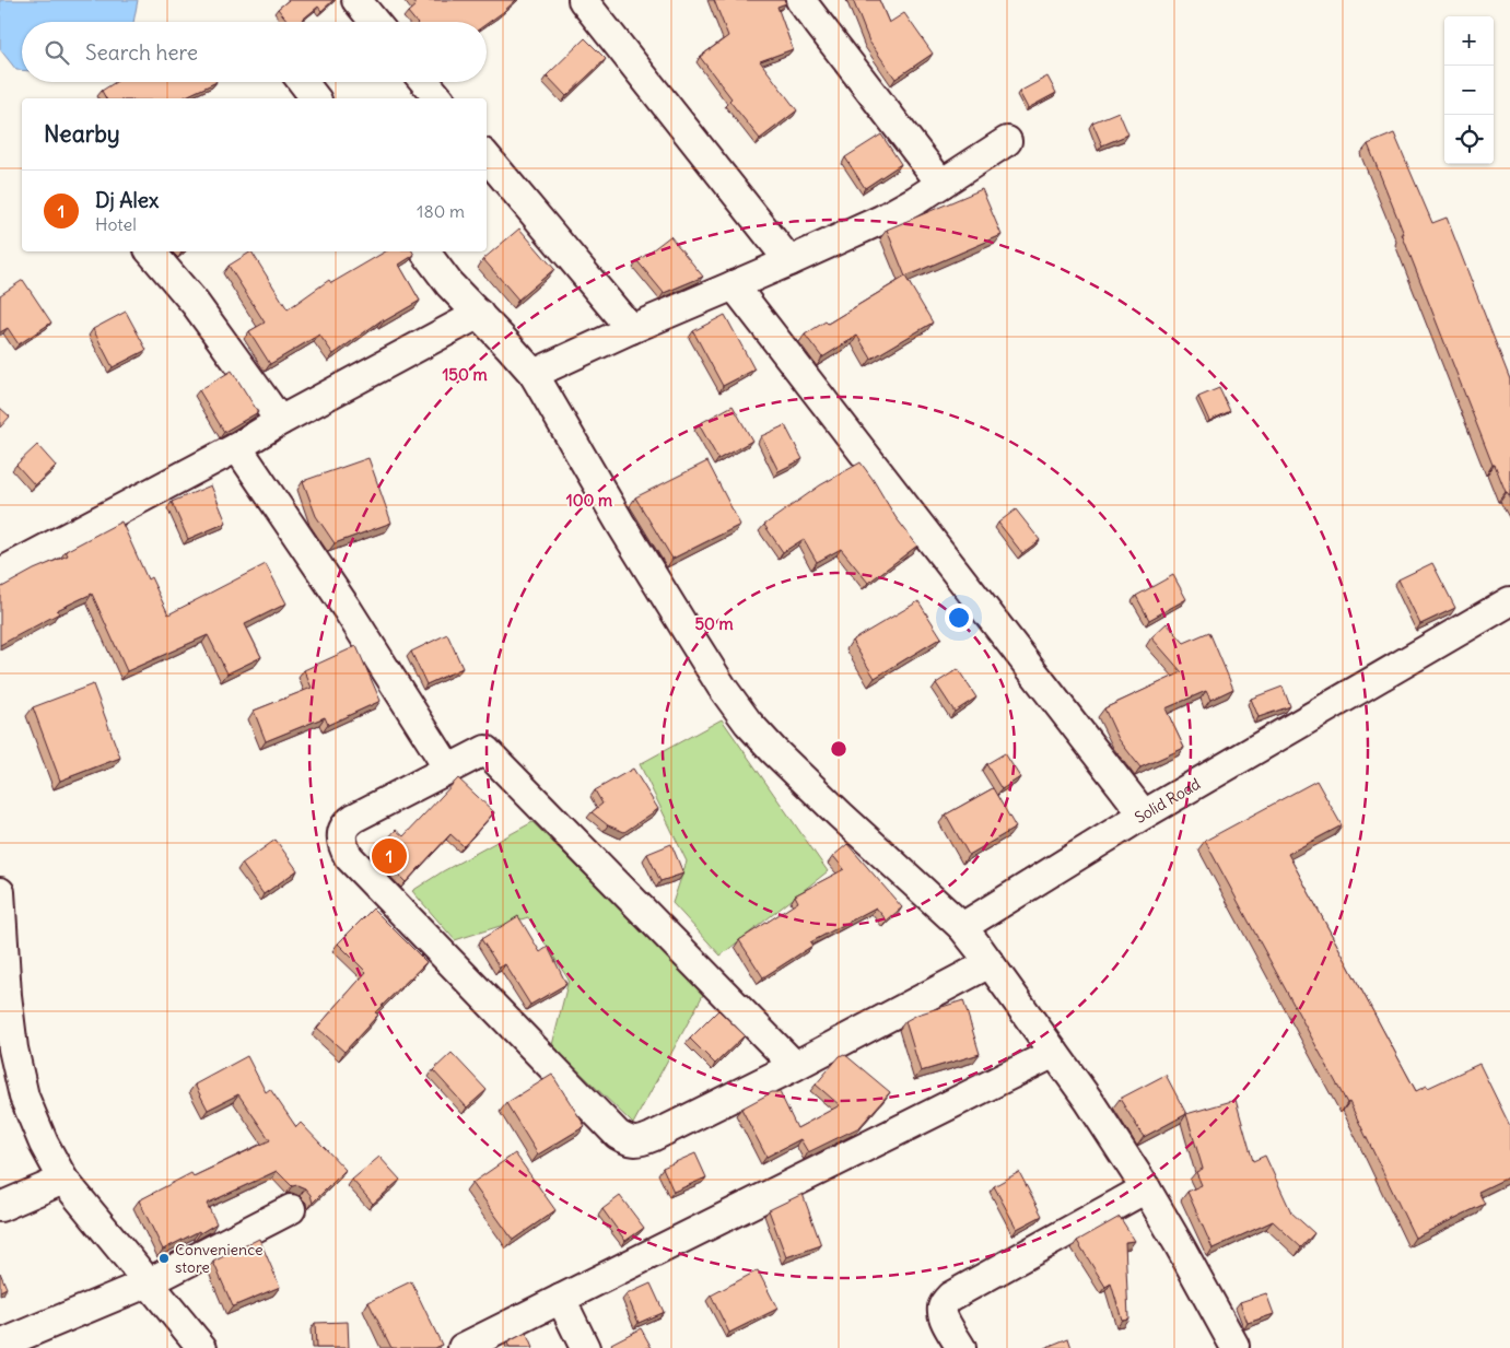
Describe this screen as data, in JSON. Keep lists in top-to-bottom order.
{
  "streets": {
    "street": ["Solid Road"]
  },
  "places": ["Convenience store"],
  "page": {
    "map_buttons": ["+", "−"],
    "search": "Search here",
    "heading": "Nearby",
    "list": [
      {
        "mark": "1",
        "name": "Dj Alex",
        "note": "Hotel",
        "value": "180 m"
      }
    ],
    "pins": "1"
  },
  "rings": ["150 m", "100 m", "50 m"]
}
